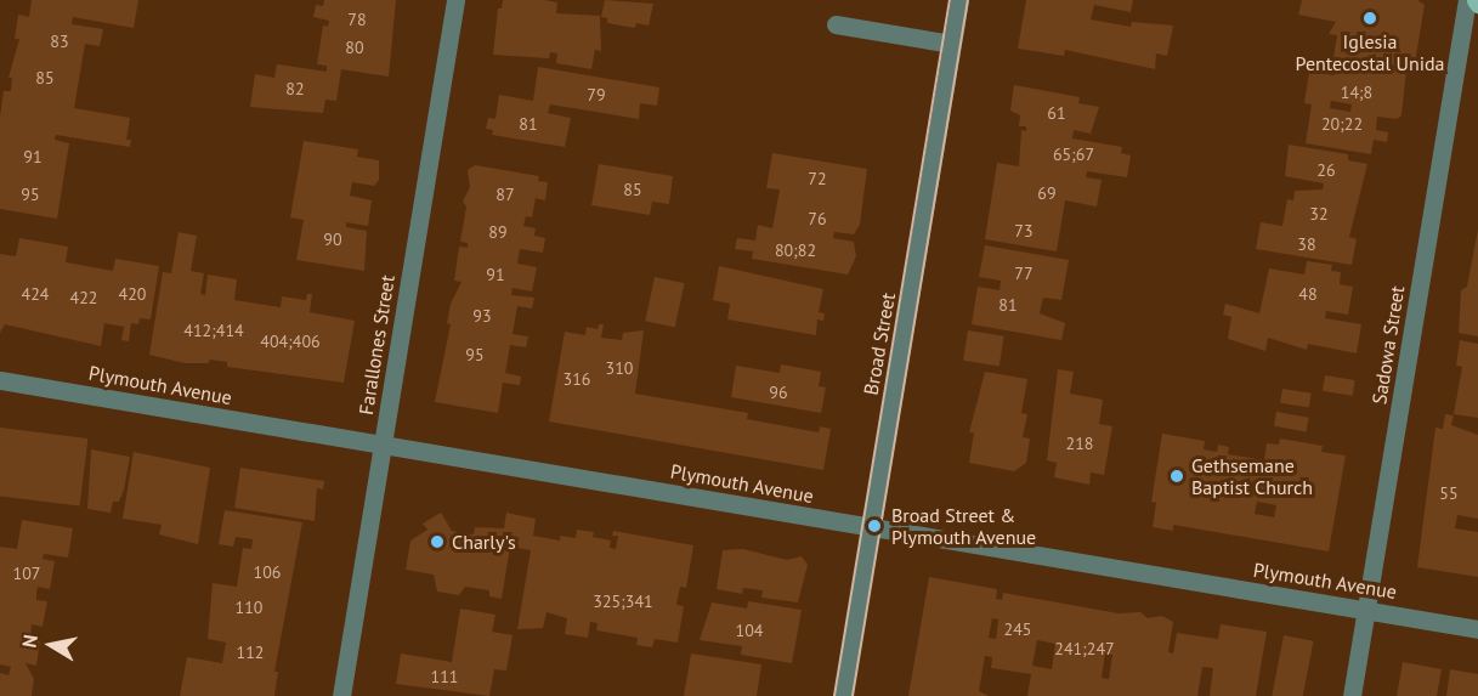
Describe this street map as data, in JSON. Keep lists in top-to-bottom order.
{
  "streets": {
    "street": [
      "Broad Street",
      "Farallones Street",
      "Sadowa Street",
      "Plymouth Avenue"
    ]
  },
  "crossings": [
    ["Broad Street", "Plymouth Avenue"],
    ["Farallones Street", "Plymouth Avenue"],
    ["Sadowa Street", "Plymouth Avenue"]
  ],
  "places": [
    "Iglesia Pentecostal Unida",
    "Gethsemane Baptist Church",
    "Broad Street & Plymouth Avenue",
    "Charly's"
  ],
  "house_numbers": [
    "78",
    "83",
    "80",
    "85",
    "82",
    "14;8",
    "79",
    "61",
    "81",
    "20;22",
    "65;67",
    "91",
    "26",
    "72",
    "85",
    "69",
    "95",
    "87",
    "32",
    "76",
    "73",
    "89",
    "90",
    "38",
    "80;82",
    "77",
    "91",
    "424",
    "420",
    "48",
    "422",
    "81",
    "93",
    "412;414",
    "404;406",
    "95",
    "310",
    "316",
    "96",
    "218",
    "55",
    "106",
    "107",
    "325;341",
    "110",
    "245",
    "104",
    "241;247",
    "112",
    "111"
  ],
  "north": "left"
}
